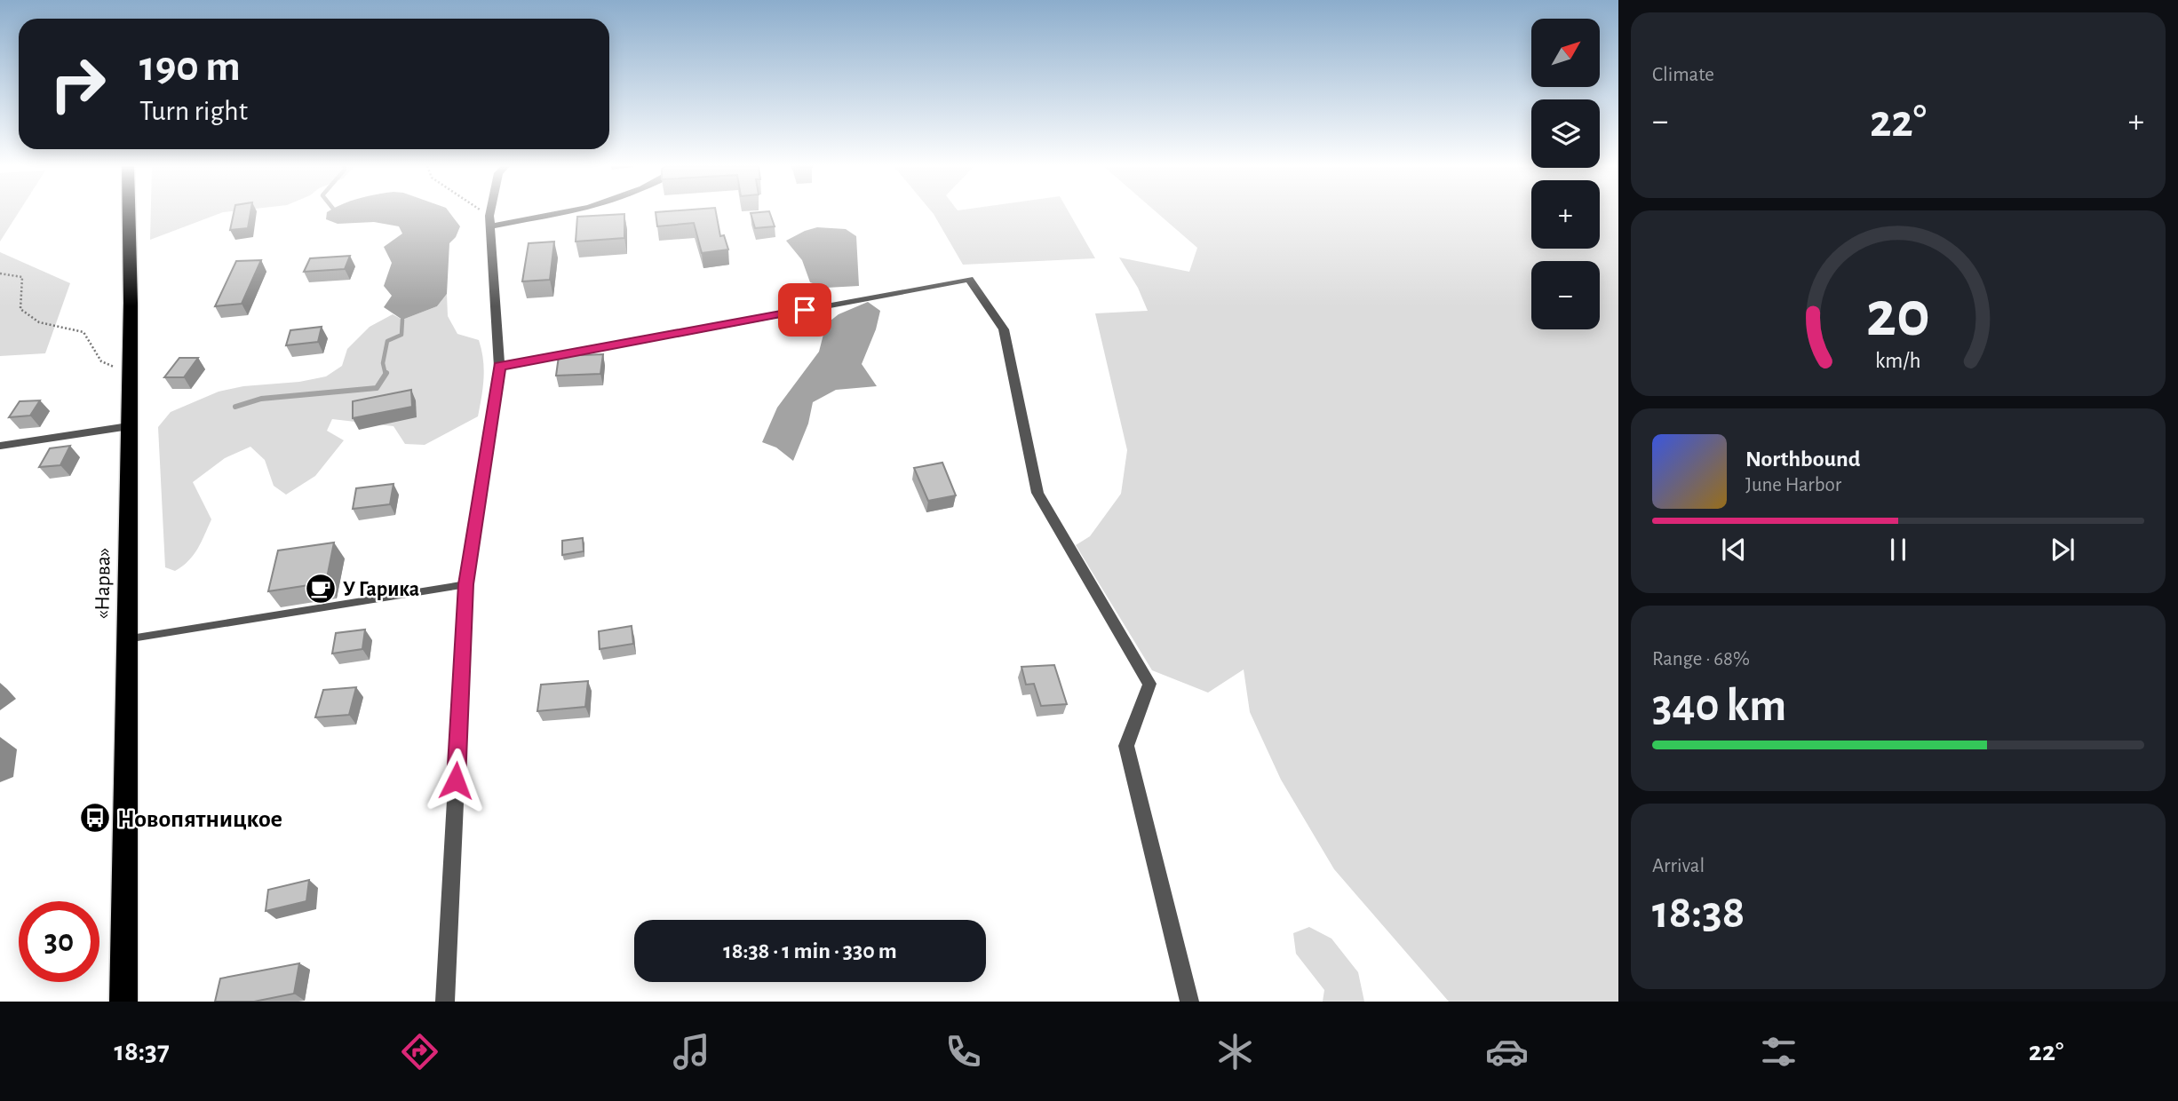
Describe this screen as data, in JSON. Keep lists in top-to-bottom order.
{
  "streets": {
    "highway": ["«Нарва»"]
  },
  "places": {
    "cafe": ["У Гарика"],
    "bus stop": ["Новопятницкое"]
  },
  "north": "top right",
  "page": {
    "tile": [
      "Climate",
      ["Range · 68%", "340 km"],
      ["Arrival", "18:38"]
    ],
    "map_buttons": ["+", "−"],
    "turn": ["190 m", "Turn right"],
    "heat": ["−", "22°", "+"],
    "song": ["Northbound", "June Harbor"],
    "limit": "30",
    "trip": "18:38 · 1 min · 330 m",
    "tabs": ["18:37", "22°"],
    "gauge": ["20", "km/h"]
  }
}
